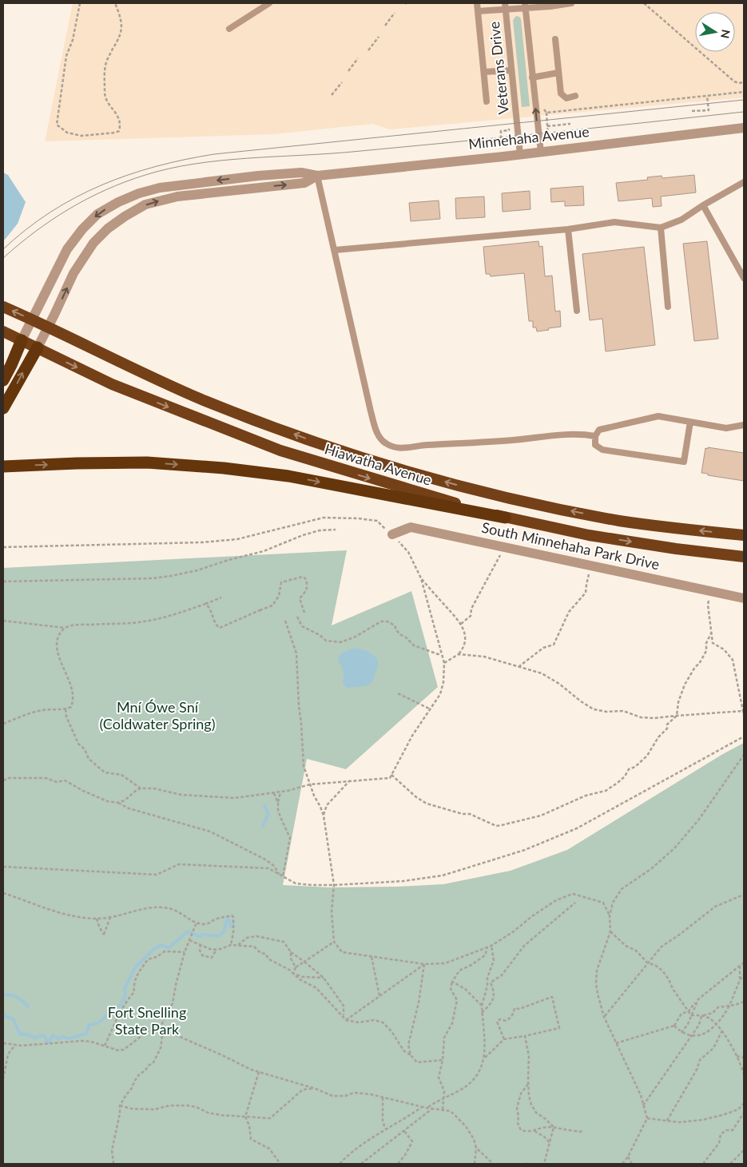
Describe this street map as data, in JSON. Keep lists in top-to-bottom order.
{
  "streets": {
    "highway": ["Hiawatha Avenue"],
    "street": ["Minnehaha Avenue", "South Minnehaha Park Drive"],
    "lane": ["Veterans Drive"]
  },
  "crossings": [
    ["Veterans Drive", "Minnehaha Avenue"],
    ["Minnehaha Avenue", "Hiawatha Avenue"]
  ],
  "parks": ["Mní Ówe Sní (Coldwater Spring)", "Fort Snelling State Park"],
  "north": "right"
}
